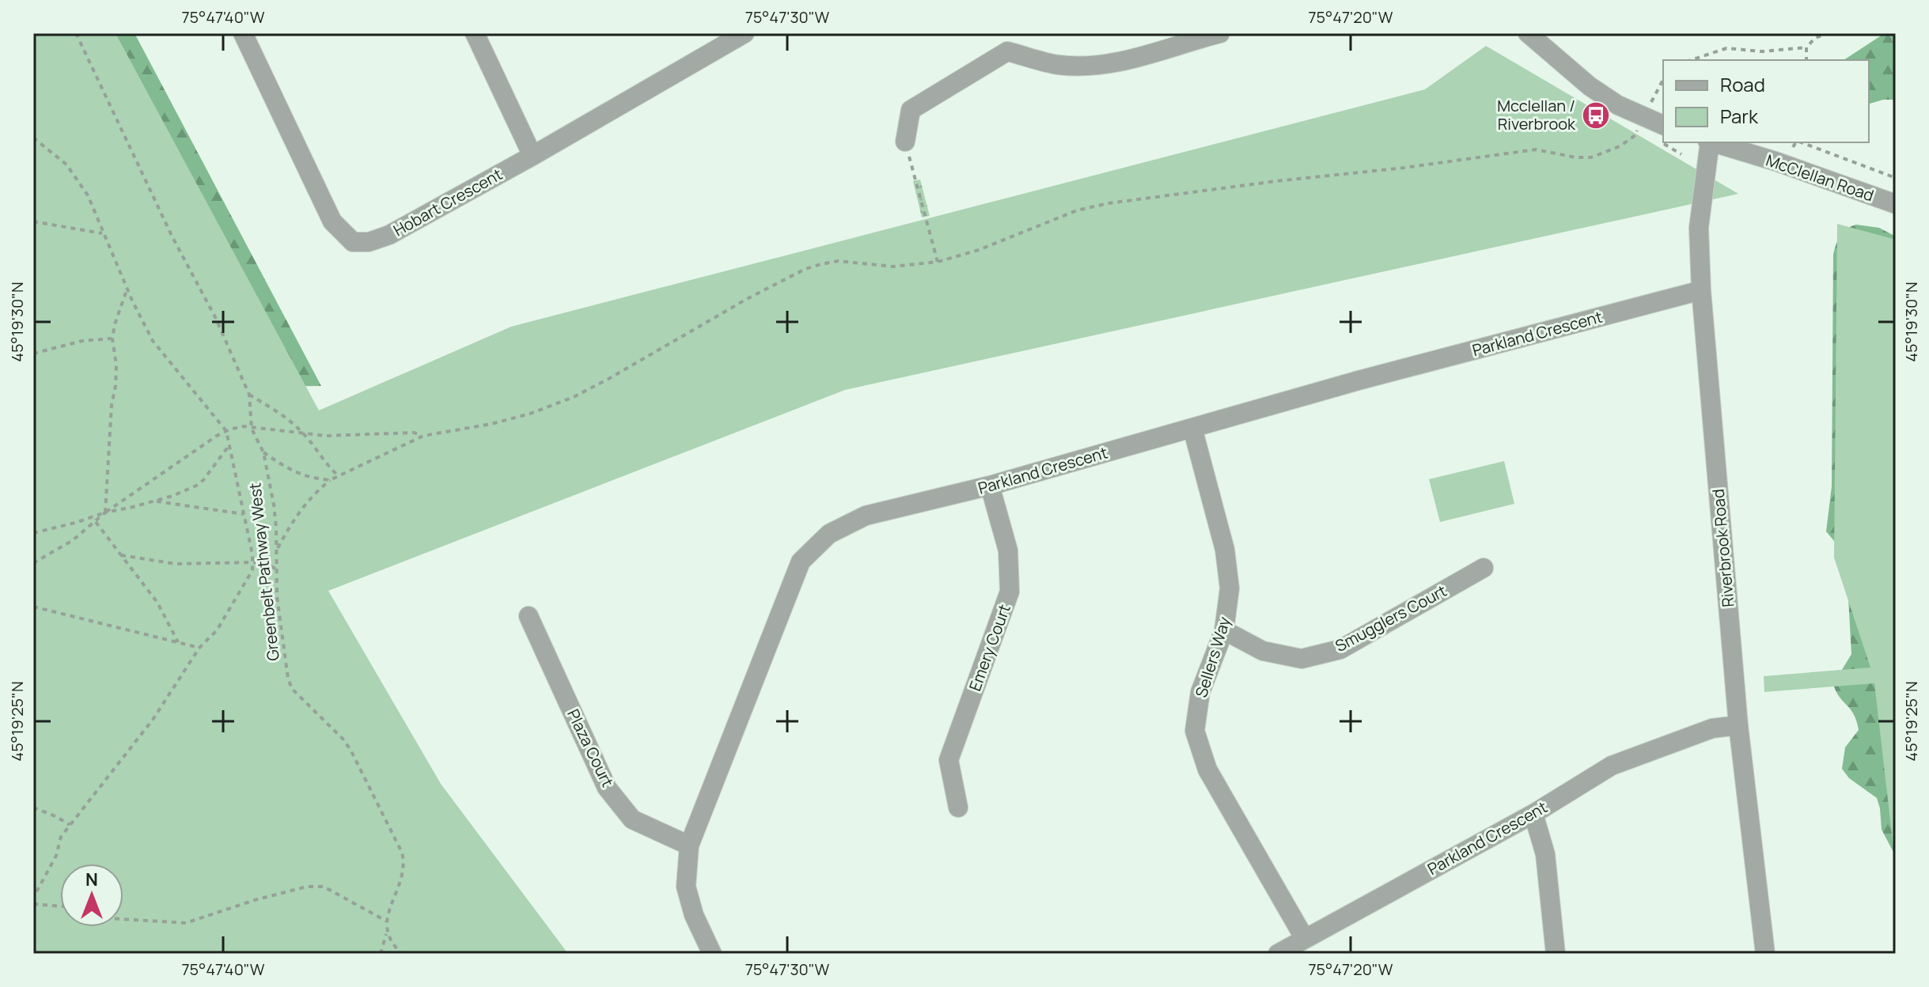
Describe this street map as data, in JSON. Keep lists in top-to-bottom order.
{
  "streets": {
    "street": [
      "McClellan Road",
      "Hobart Crescent",
      "Parkland Crescent",
      "Riverbrook Road",
      "Smugglers Court",
      "Emery Court",
      "Sellers Way",
      "Plaza Court"
    ],
    "path": ["Greenbelt Pathway West"]
  },
  "crossings": [
    ["Parkland Crescent", "Riverbrook Road"],
    ["Parkland Crescent", "Emery Court"],
    ["Parkland Crescent", "Sellers Way"],
    ["Parkland Crescent", "Plaza Court"],
    ["Smugglers Court", "Sellers Way"]
  ],
  "places": {
    "bus stop": ["Mcclellan / Riverbrook"]
  },
  "legend": ["Road", "Park"],
  "north": "top",
  "coordinates": [
    "75°47'40\"W",
    "75°47'30\"W",
    "75°47'20\"W",
    "45°19'30\"N",
    "45°19'25\"N"
  ]
}
